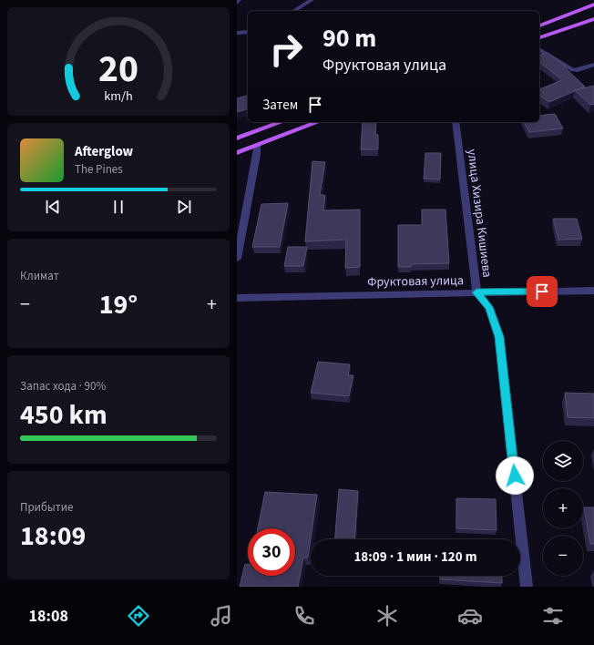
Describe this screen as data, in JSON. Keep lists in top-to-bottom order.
{
  "streets": {
    "street": ["улица Хизира Кишиева", "Фруктовая улица"]
  },
  "crossings": [
    ["улица Хизира Кишиева", "Фруктовая улица"]
  ],
  "page": {
    "turn": ["90 m", "Фруктовая улица"],
    "then": "Затем",
    "song": ["Afterglow", "The Pines"],
    "tile": [
      "Климат",
      ["Запас хода · 90%", "450 km"],
      ["Прибытие", "18:09"]
    ],
    "heat": ["−", "19°", "+"],
    "map_buttons": ["+", "−"],
    "limit": "30",
    "trip": "18:09 · 1 мин · 120 m",
    "tabs": "18:08",
    "gauge": ["20", "km/h"]
  }
}
